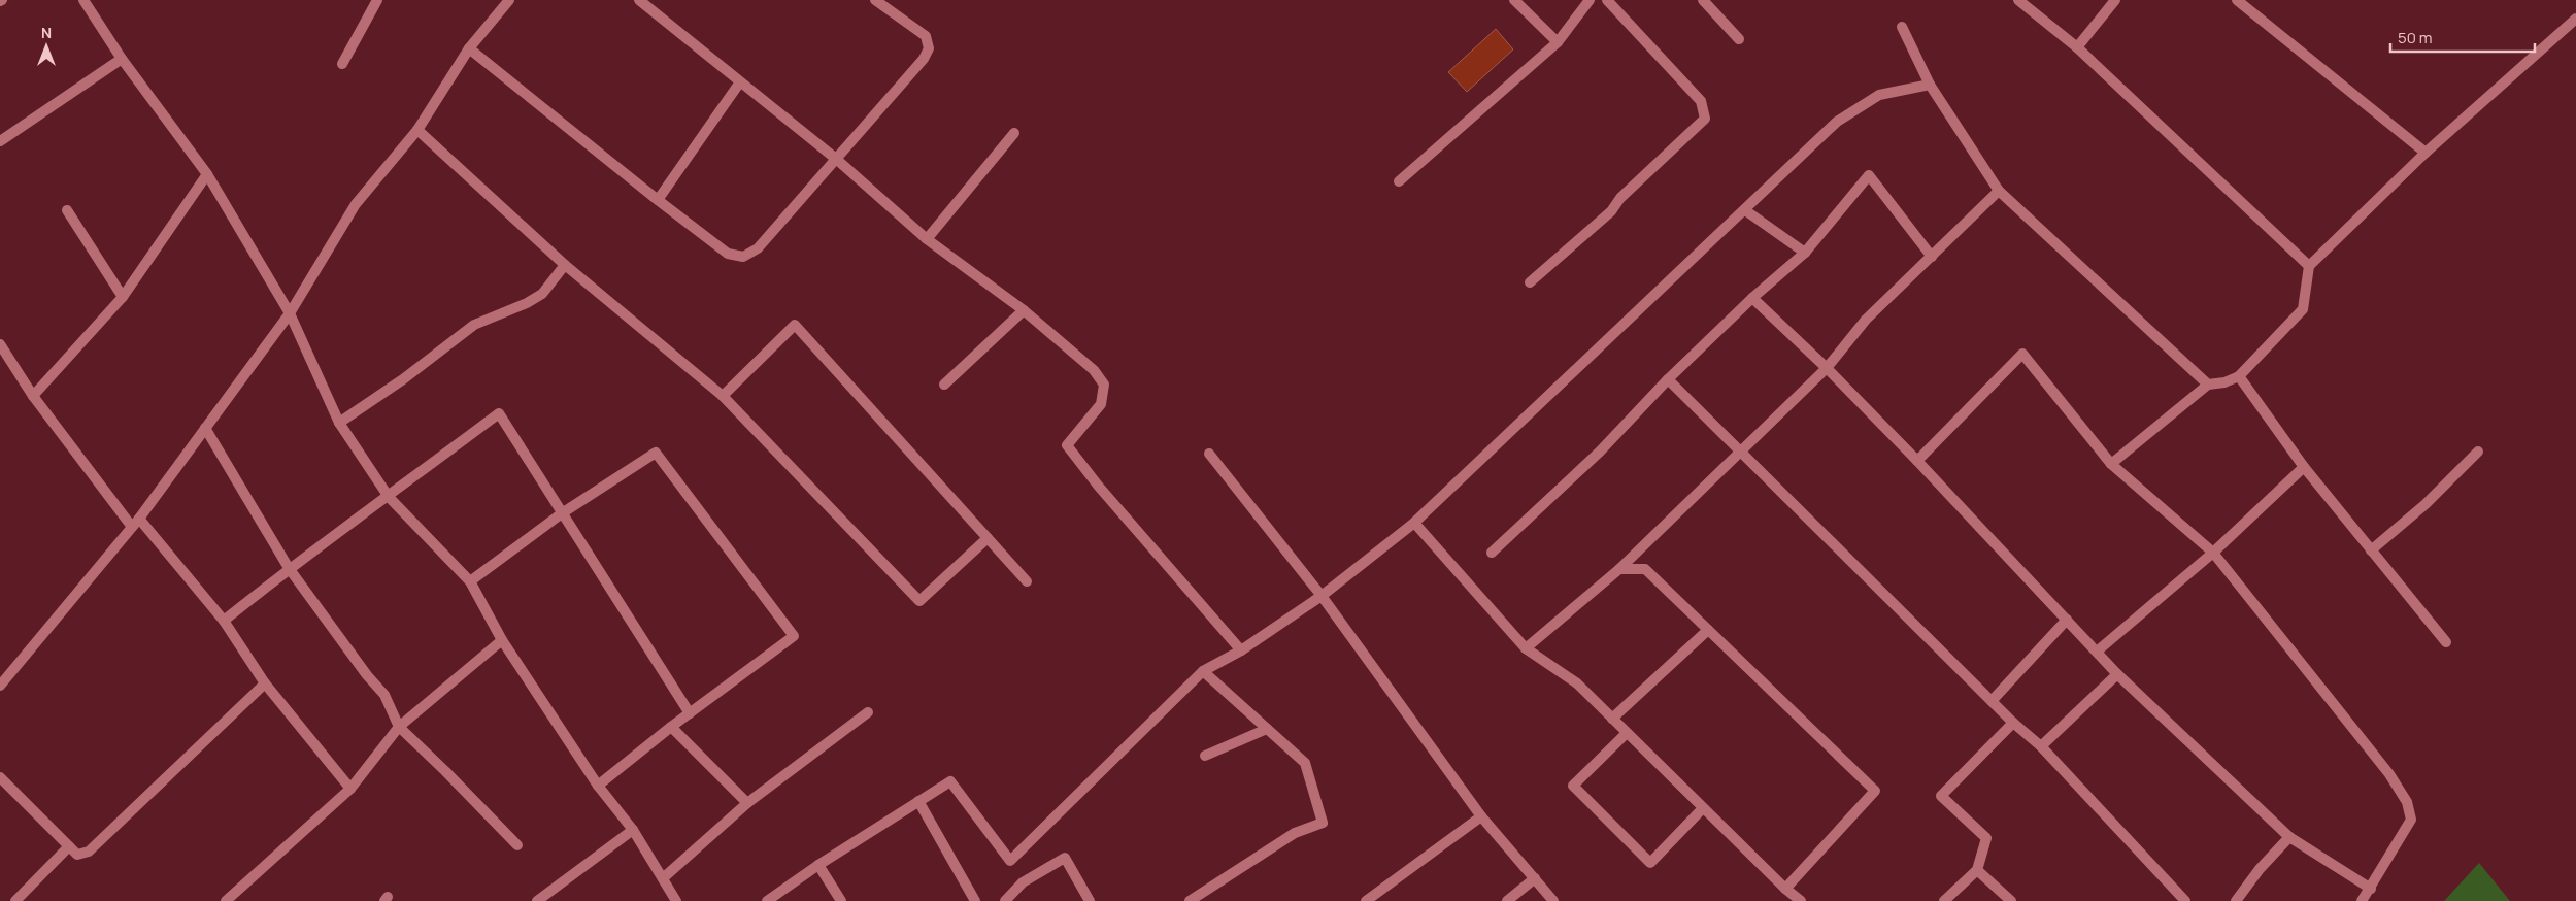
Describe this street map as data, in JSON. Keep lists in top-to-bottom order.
{
  "scale_bar": "50 m",
  "north": "top"
}
